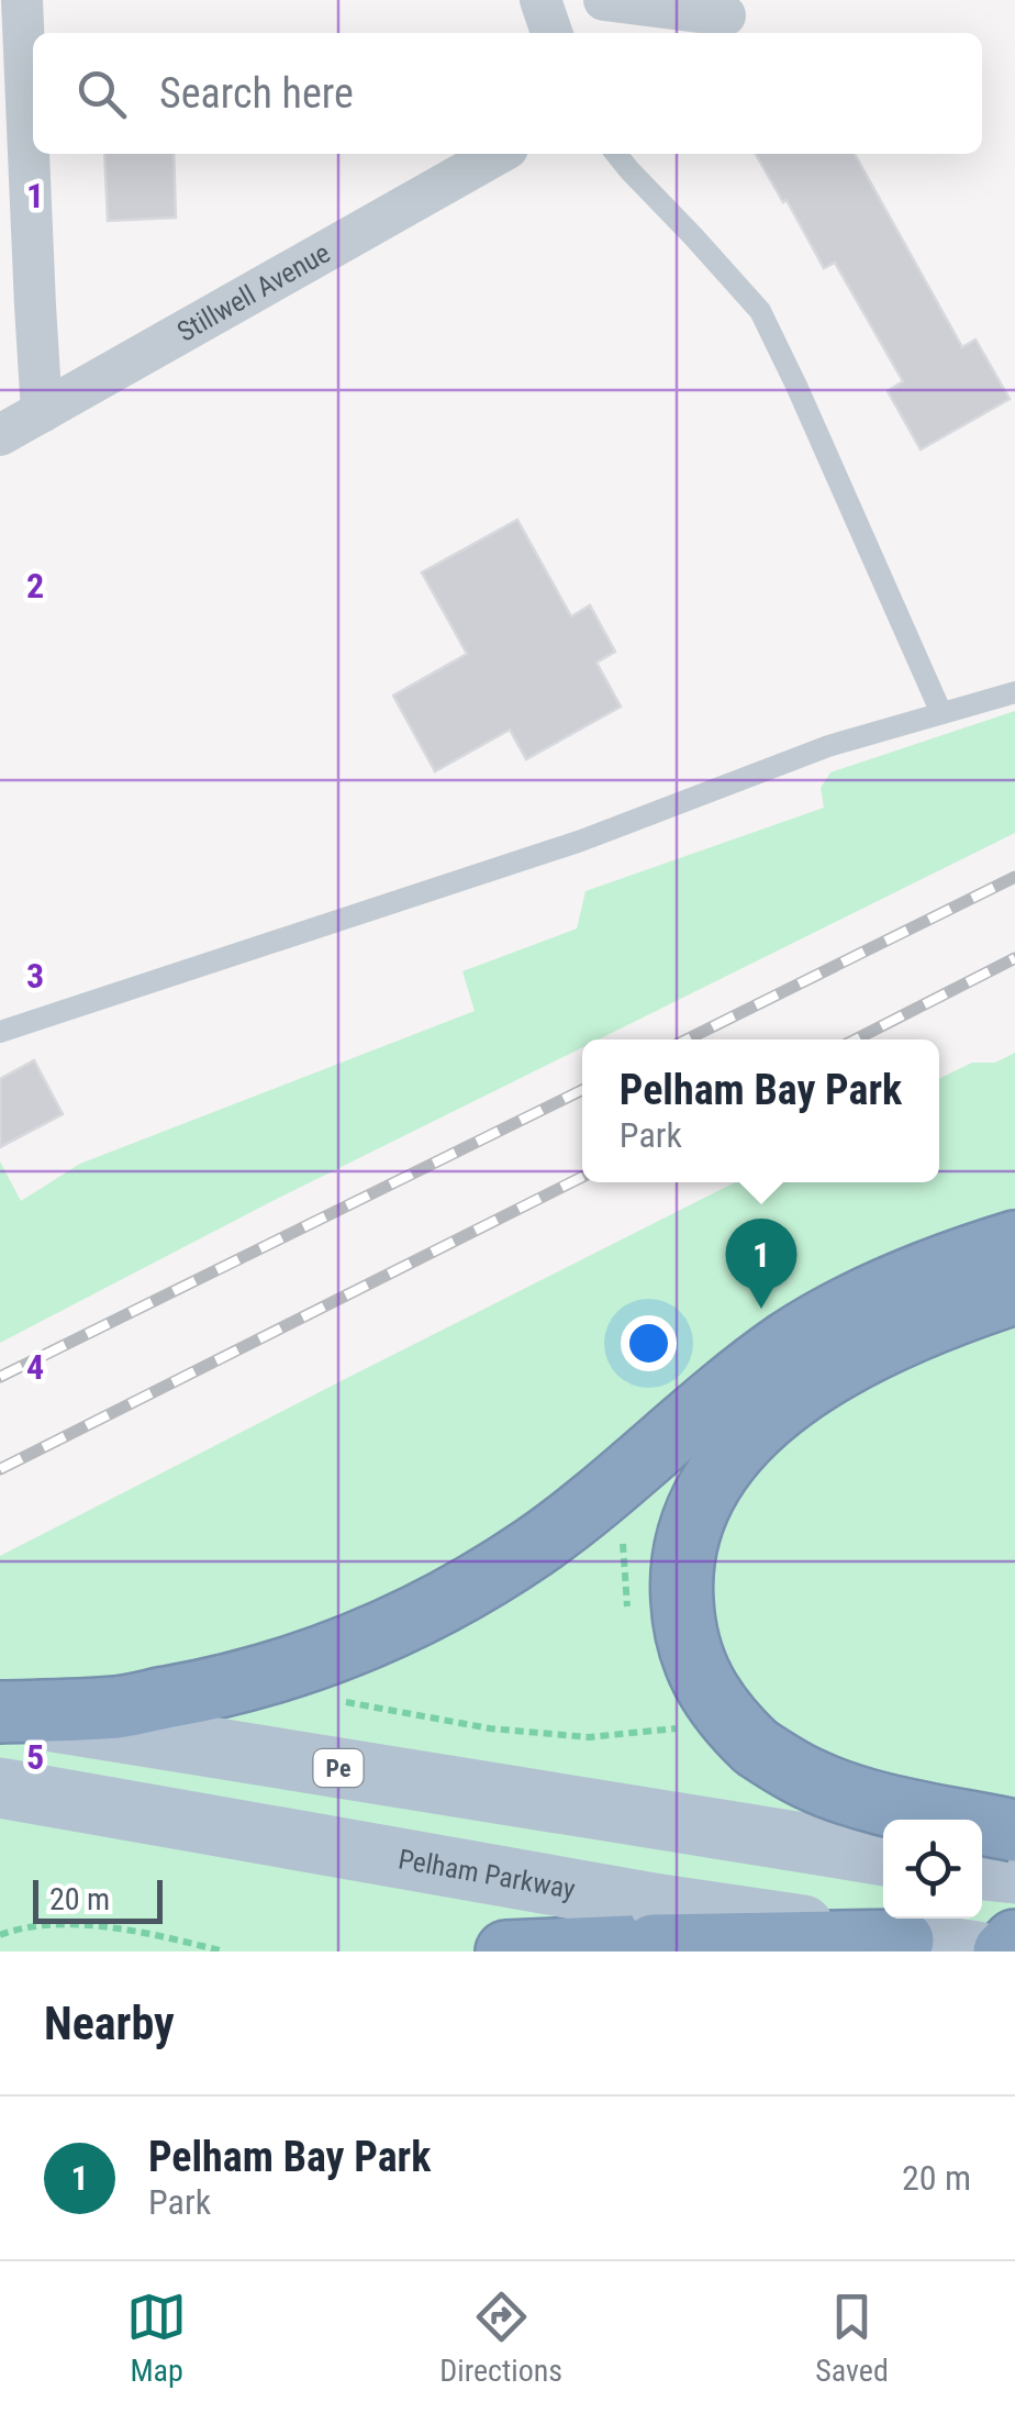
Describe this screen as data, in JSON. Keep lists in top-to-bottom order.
{
  "streets": {
    "main road": ["Pe", "Pelham Parkway"],
    "street": ["Stillwell Avenue"]
  },
  "scale_bar": "20 m",
  "page": {
    "search": "Search here",
    "popup": ["Pelham Bay Park", "Park"],
    "pins": "1",
    "scale": "20 m",
    "heading": "Nearby",
    "list": [
      {
        "mark": "1",
        "name": "Pelham Bay Park",
        "note": "Park",
        "value": "20 m"
      }
    ],
    "nav": ["Map", "Directions", "Saved"]
  },
  "grid": {
    "rows": [
      "1",
      "2",
      "3",
      "4",
      "5"
    ]
  }
}
